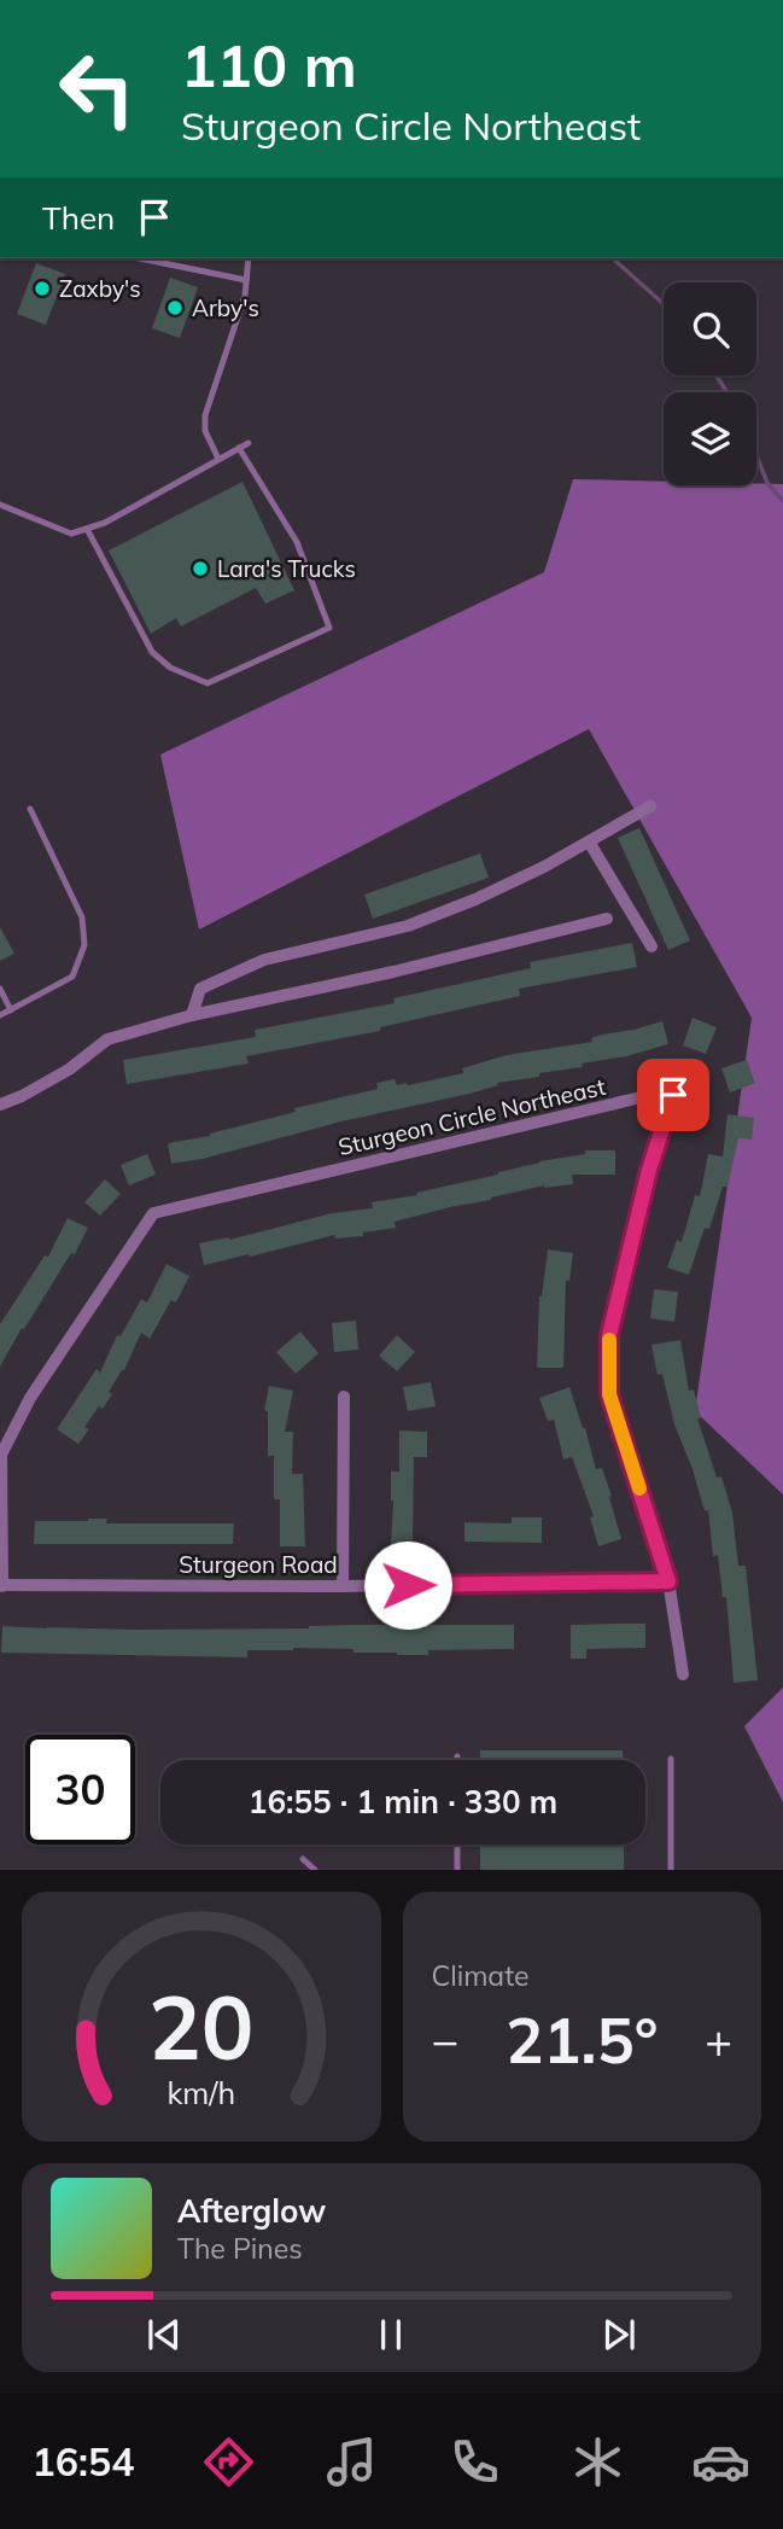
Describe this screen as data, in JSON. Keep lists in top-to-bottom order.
{
  "streets": {
    "street": ["Sturgeon Circle Northeast", "Sturgeon Road"]
  },
  "crossings": [
    ["Sturgeon Circle Northeast", "Sturgeon Road"]
  ],
  "places": ["Zaxby's", "Arby's", "Lara's Trucks"],
  "page": {
    "turn": ["110 m", "Sturgeon Circle Northeast"],
    "then": "Then",
    "limit": "30",
    "trip": "16:55 · 1 min · 330 m",
    "tile": "Climate",
    "heat": ["−", "21.5°", "+"],
    "song": ["Afterglow", "The Pines"],
    "tabs": "16:54",
    "gauge": ["20", "km/h"]
  }
}
